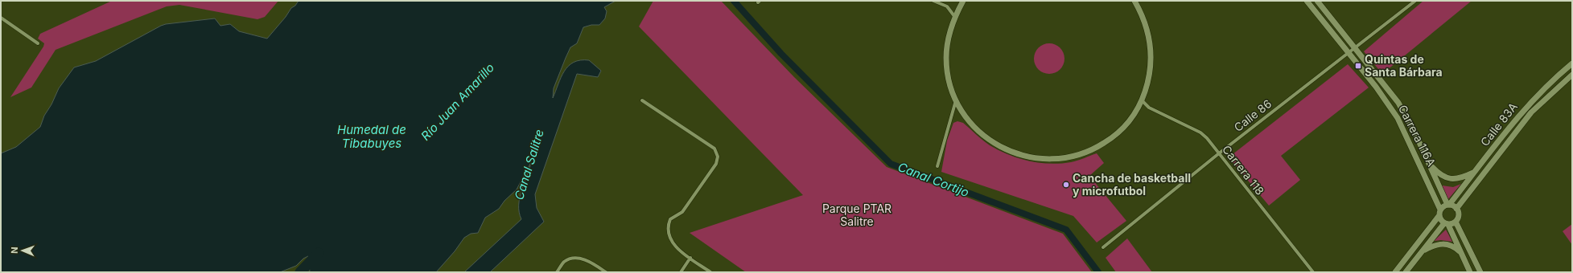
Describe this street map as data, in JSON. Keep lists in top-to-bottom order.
{
  "streets": {
    "street": [
      "Calle 86",
      "Calle 83A",
      "Carrera 116A",
      "Carrera 118"
    ]
  },
  "crossings": [
    ["Calle 86", "Carrera 116A"],
    ["Calle 86", "Carrera 118"],
    ["Calle 83A", "Carrera 116A"]
  ],
  "water": [
    "Río Juan Amarillo",
    "Humedal de Tibabuyes",
    "Canal Salitre",
    "Canal Cortijo"
  ],
  "parks": ["Parque PTAR Salitre"],
  "places": {
    "transit": ["Quintas de Santa Bárbara"],
    "other": ["Cancha de basketball y microfutbol"]
  },
  "north": "left"
}
